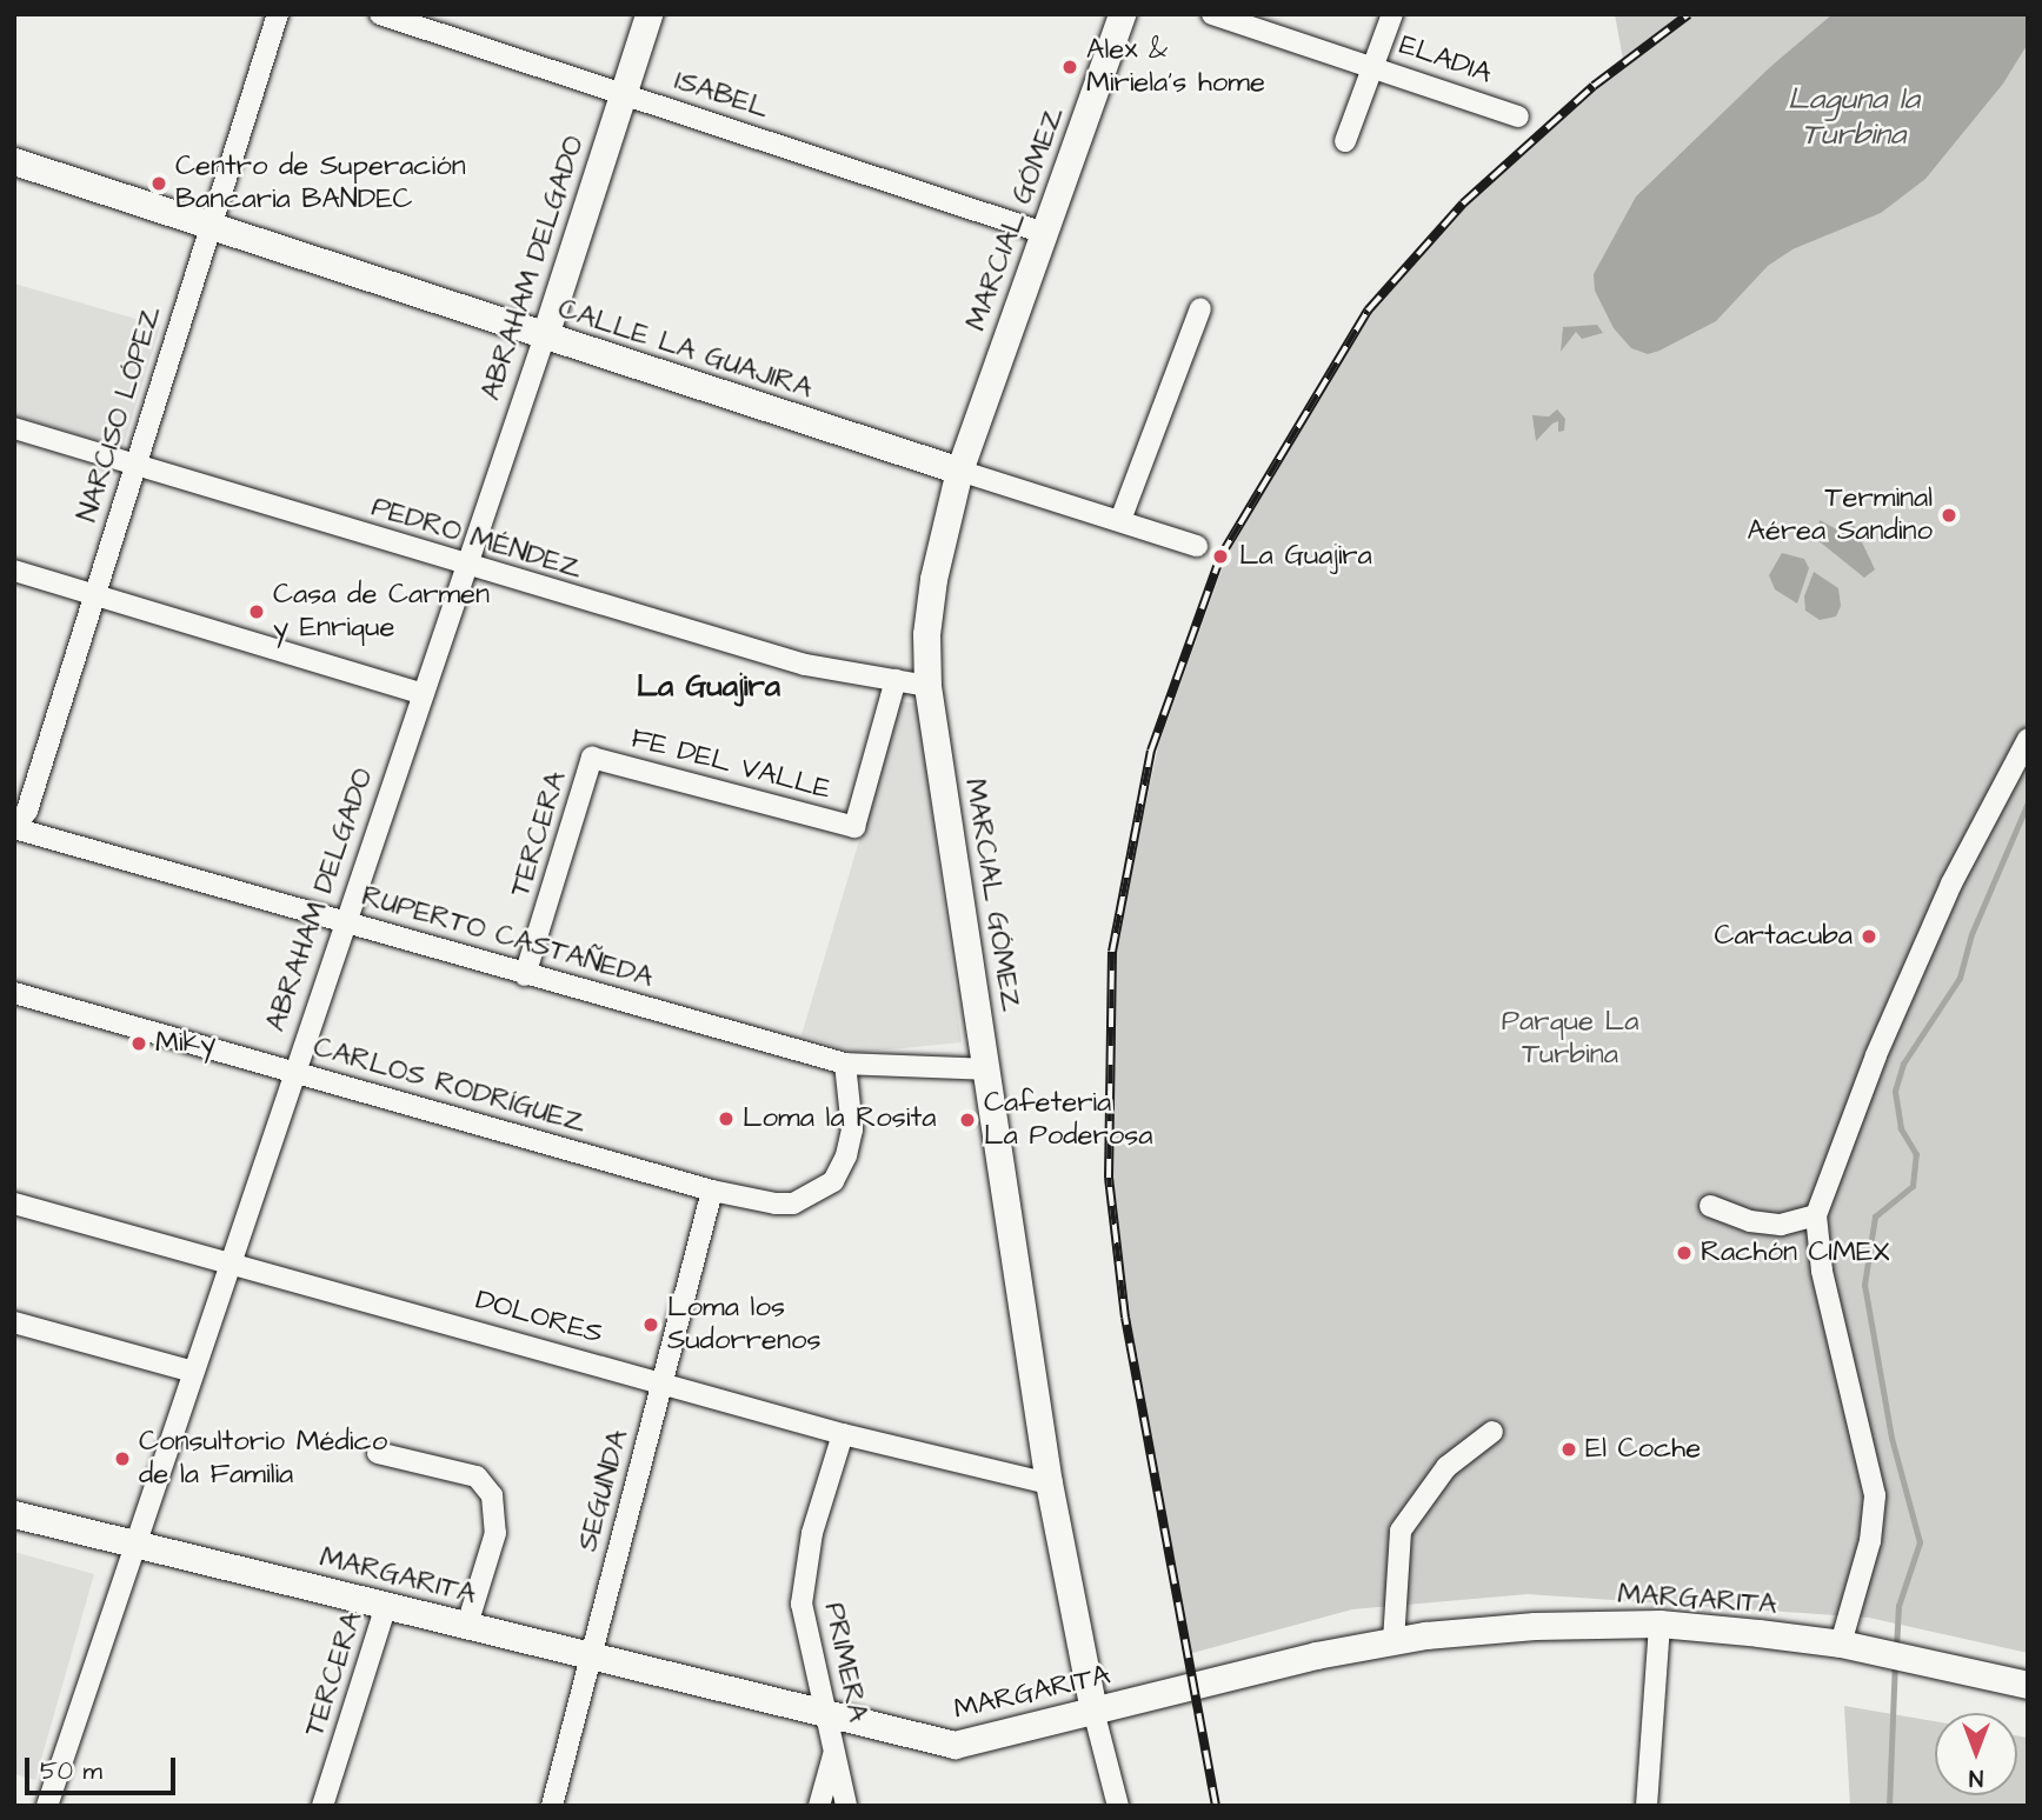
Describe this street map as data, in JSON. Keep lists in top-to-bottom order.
{
  "streets": {
    "main road": [
      "MARCIAL GÓMEZ",
      "ABRAHAM DELGADO",
      "CALLE LA GUAJIRA",
      "MARGARITA"
    ],
    "street": [
      "ELADIA",
      "ISABEL",
      "NARCISO LÓPEZ",
      "PEDRO MÉNDEZ",
      "FE DEL VALLE",
      "TERCERA",
      "RUPERTO CASTAÑEDA",
      "CARLOS RODRÍGUEZ",
      "DOLORES",
      "SEGUNDA",
      "PRIMERA"
    ]
  },
  "crossings": [
    ["ISABEL", "MARCIAL GÓMEZ"],
    ["ISABEL", "ABRAHAM DELGADO"],
    ["MARCIAL GÓMEZ", "CALLE LA GUAJIRA"],
    ["MARCIAL GÓMEZ", "PEDRO MÉNDEZ"],
    ["MARCIAL GÓMEZ", "RUPERTO CASTAÑEDA"],
    ["MARCIAL GÓMEZ", "DOLORES"],
    ["MARCIAL GÓMEZ", "MARGARITA"],
    ["ABRAHAM DELGADO", "CALLE LA GUAJIRA"],
    ["ABRAHAM DELGADO", "PEDRO MÉNDEZ"],
    ["ABRAHAM DELGADO", "RUPERTO CASTAÑEDA"],
    ["ABRAHAM DELGADO", "CARLOS RODRÍGUEZ"],
    ["ABRAHAM DELGADO", "DOLORES"],
    ["ABRAHAM DELGADO", "MARGARITA"],
    ["CALLE LA GUAJIRA", "NARCISO LÓPEZ"],
    ["NARCISO LÓPEZ", "PEDRO MÉNDEZ"],
    ["NARCISO LÓPEZ", "RUPERTO CASTAÑEDA"],
    ["PEDRO MÉNDEZ", "FE DEL VALLE"],
    ["FE DEL VALLE", "TERCERA"],
    ["TERCERA", "RUPERTO CASTAÑEDA"],
    ["TERCERA", "MARGARITA"],
    ["RUPERTO CASTAÑEDA", "CARLOS RODRÍGUEZ"],
    ["CARLOS RODRÍGUEZ", "SEGUNDA"],
    ["DOLORES", "SEGUNDA"],
    ["DOLORES", "PRIMERA"],
    ["SEGUNDA", "MARGARITA"],
    ["MARGARITA", "PRIMERA"]
  ],
  "districts": ["La Guajira"],
  "water": ["Laguna la Turbina"],
  "parks": ["Parque La Turbina"],
  "places": [
    "Alex & Miriela’s home",
    "Centro de Superación Bancaria BANDEC",
    "Terminal Aérea Sandino",
    "La Guajira",
    "Casa de Carmen y Enrique",
    "Cartacuba",
    "Miky",
    "Loma la Rosita",
    "Cafeteria La Poderosa",
    "Rachón CIMEX",
    "Loma los Sudorrenos",
    "El Coche",
    "Consultorio Médico de la Familia"
  ],
  "scale_bar": "50 m",
  "north": "bottom"
}
